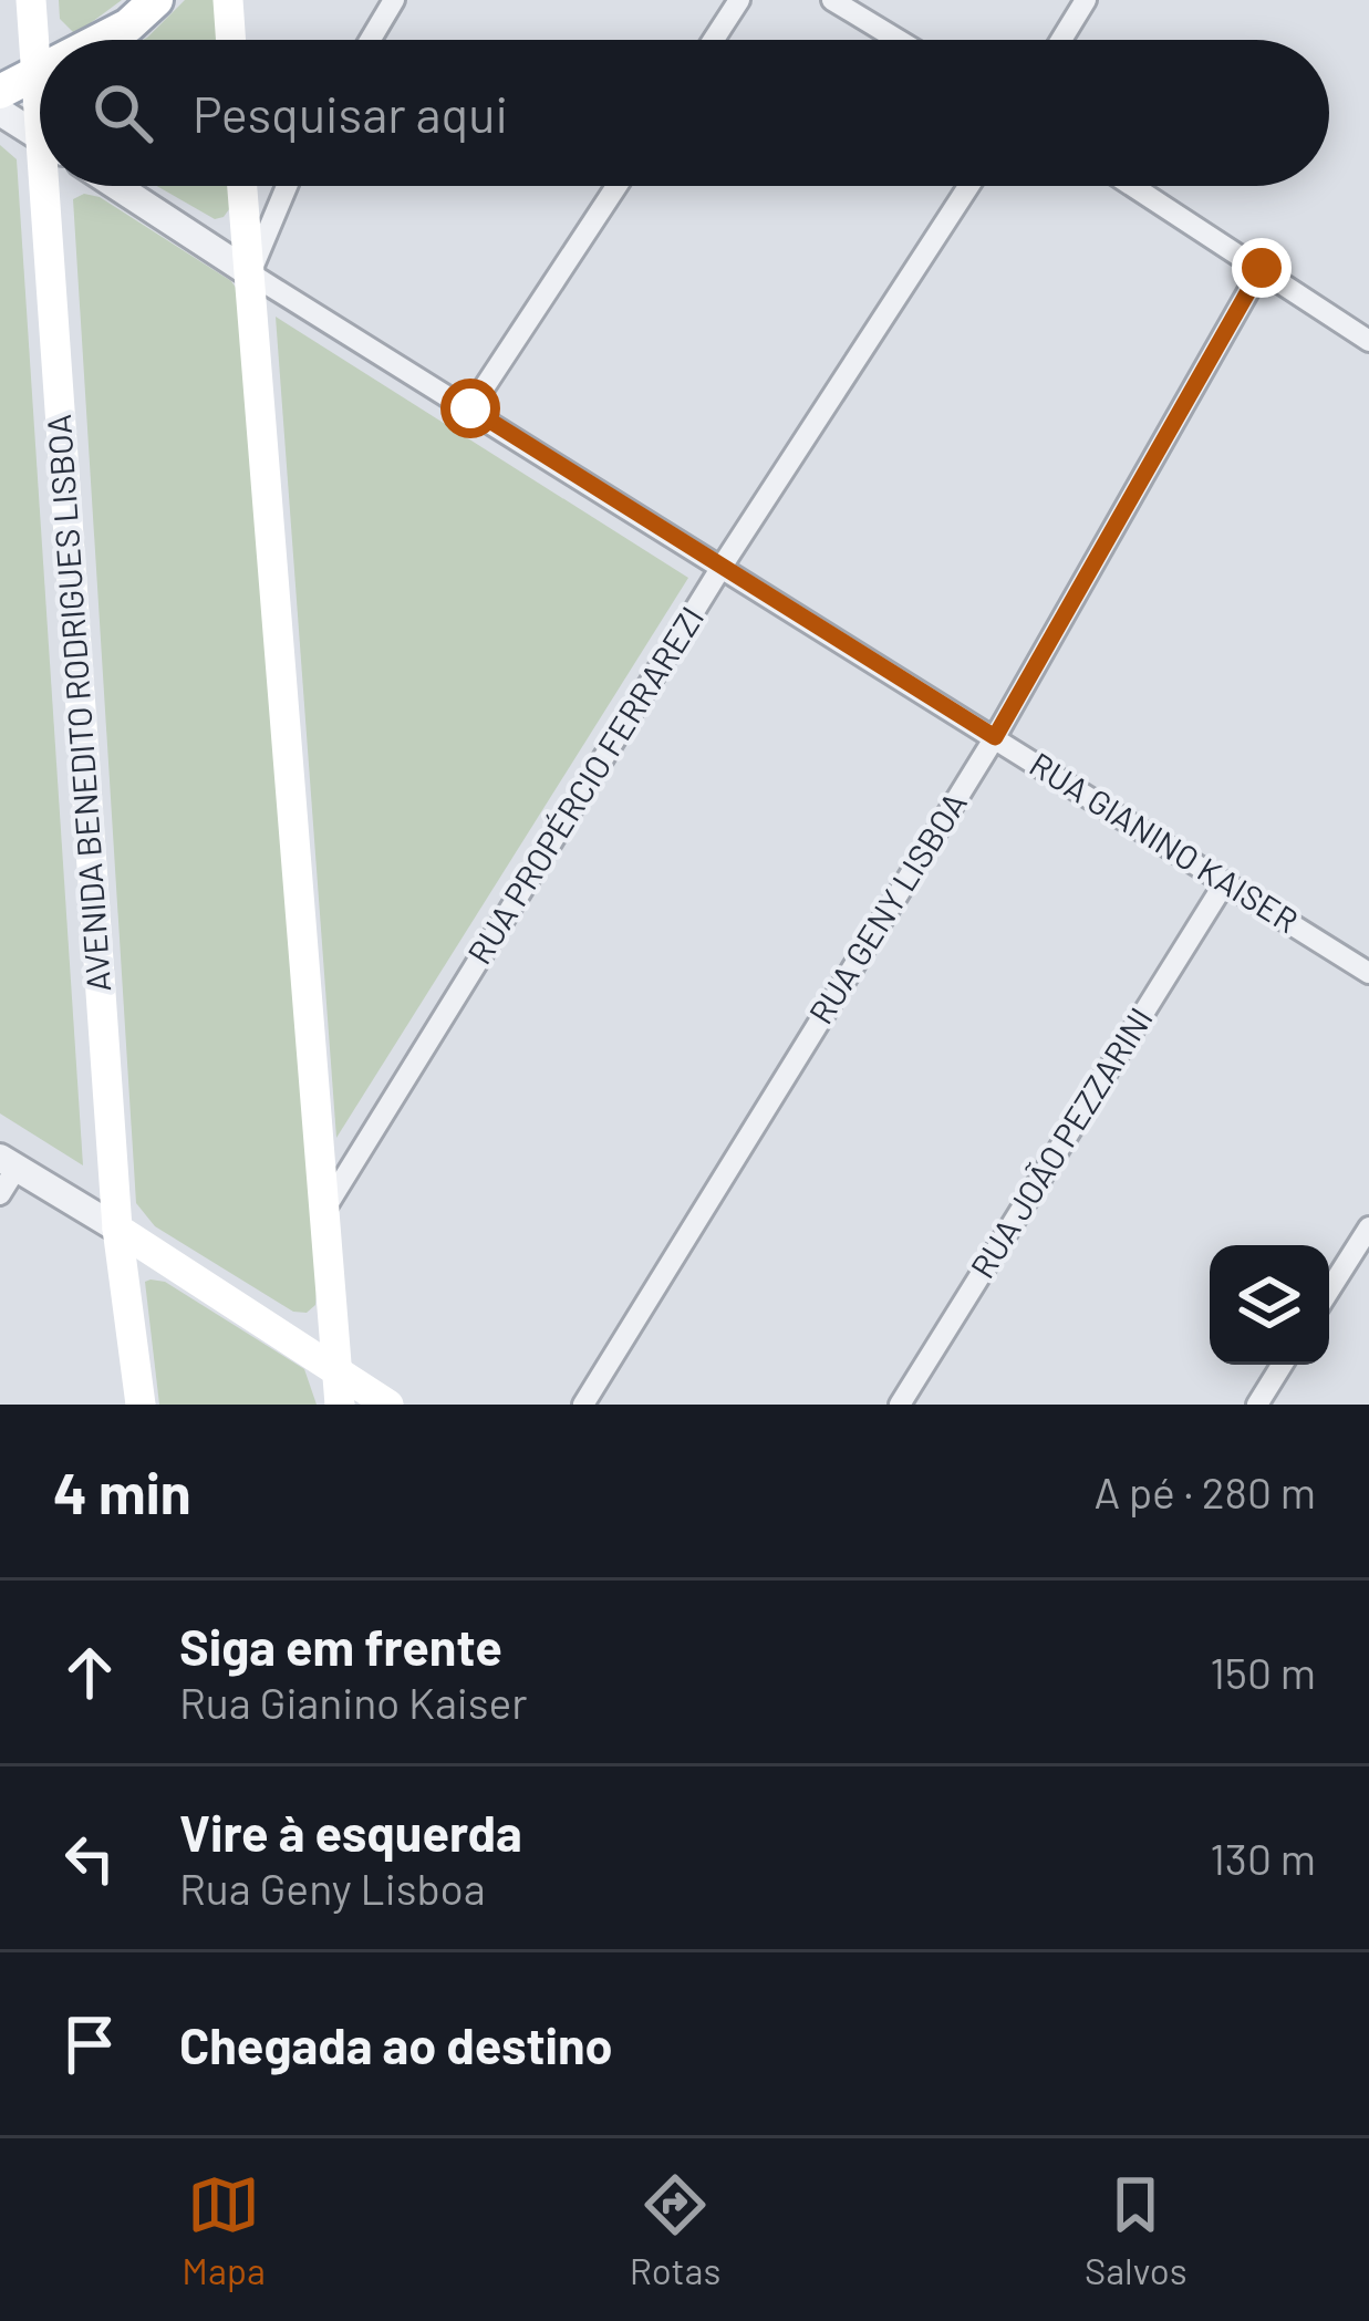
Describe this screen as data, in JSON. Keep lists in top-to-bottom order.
{
  "streets": {
    "main road": ["AVENIDA BENEDITO RODRIGUES LISBOA"],
    "street": [
      "RUA PROPÉRCIO FERRAREZI",
      "RUA GIANINO KAISER",
      "RUA GENY LISBOA",
      "RUA JOÃO PEZZARINI"
    ]
  },
  "crossings": [
    ["RUA PROPÉRCIO FERRAREZI", "RUA GIANINO KAISER"],
    ["RUA GIANINO KAISER", "RUA GENY LISBOA"],
    ["RUA GIANINO KAISER", "RUA JOÃO PEZZARINI"]
  ],
  "page": {
    "search": "Pesquisar aqui",
    "heading": ["4 min", "A pé · 280 m"],
    "list": [
      ["Siga em frente", "Rua Gianino Kaiser", "150 m"],
      ["Vire à esquerda", "Rua Geny Lisboa", "130 m"],
      "Chegada ao destino"
    ],
    "nav": ["Mapa", "Rotas", "Salvos"]
  }
}
